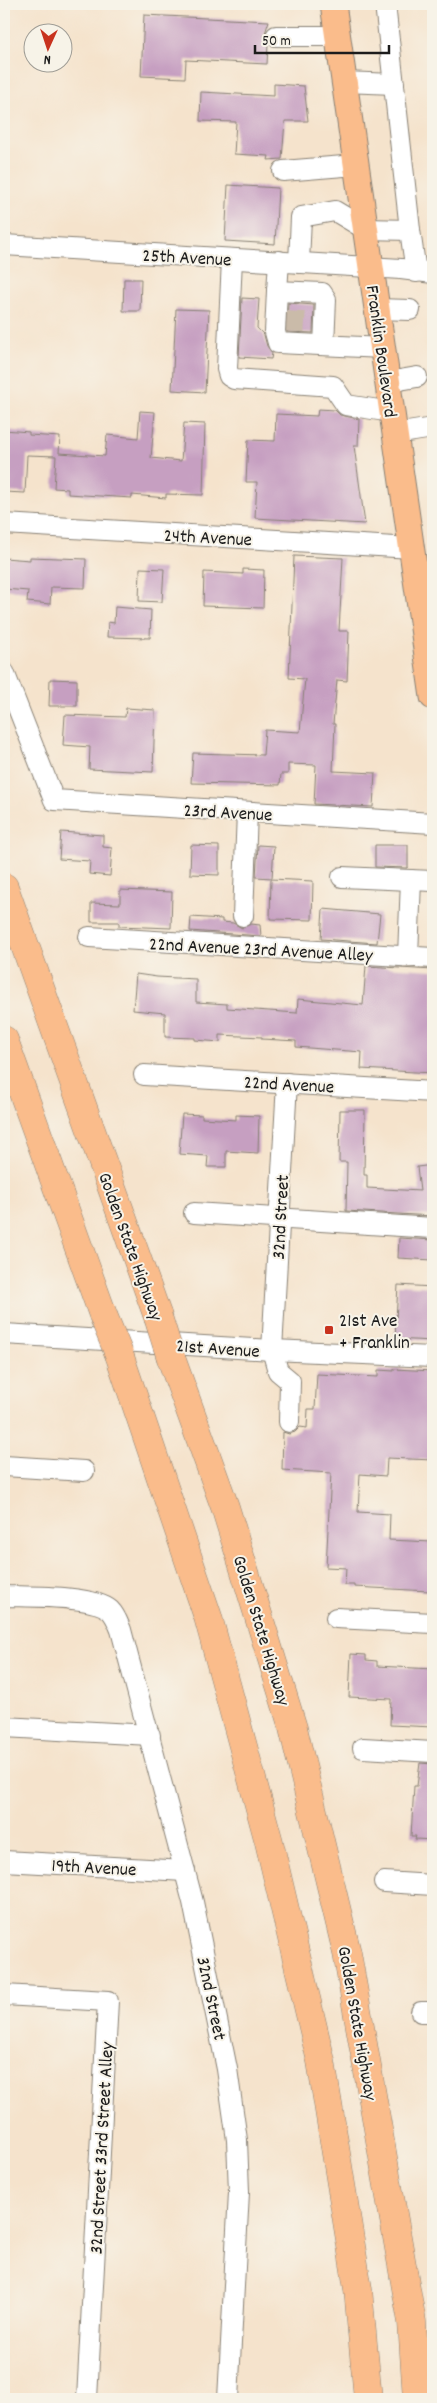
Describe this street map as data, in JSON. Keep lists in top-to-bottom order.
{
  "streets": {
    "highway": ["Golden State Highway"],
    "main road": ["Franklin Boulevard"],
    "street": [
      "25th Avenue",
      "24th Avenue",
      "23rd Avenue",
      "22nd Avenue 23rd Avenue Alley",
      "22nd Avenue",
      "32nd Street",
      "21st Avenue",
      "19th Avenue",
      "32nd Street 33rd Street Alley"
    ]
  },
  "crossings": [
    ["25th Avenue", "Franklin Boulevard"],
    ["Franklin Boulevard", "24th Avenue"],
    ["22nd Avenue", "32nd Street"],
    ["32nd Street", "21st Avenue"],
    ["32nd Street", "19th Avenue"]
  ],
  "places": {
    "transit": ["21st Ave + Franklin"]
  },
  "scale_bar": "50 m",
  "north": "bottom"
}
